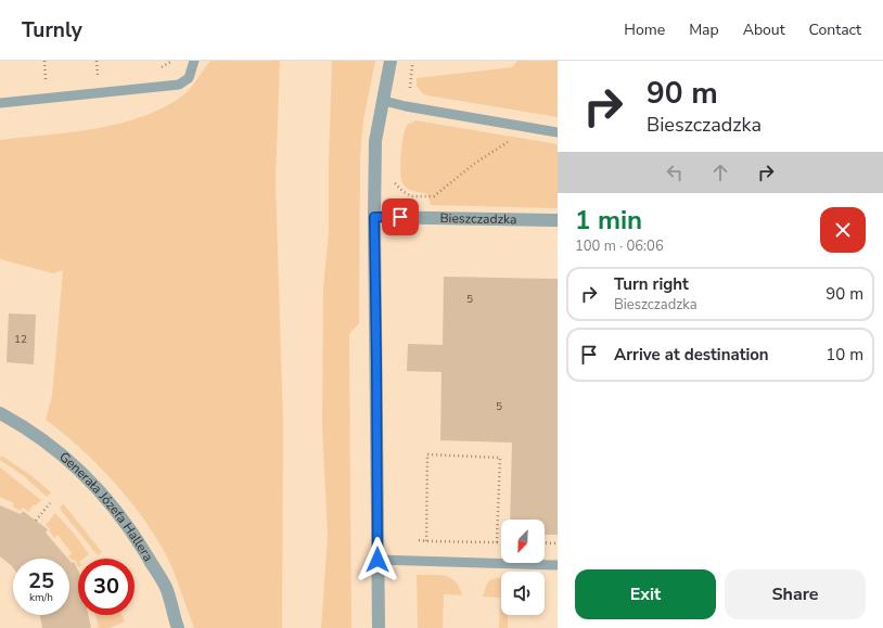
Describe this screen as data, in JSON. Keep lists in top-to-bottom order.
{
  "streets": {
    "street": ["Bieszczadzka", "Generała Józefa Hallera"]
  },
  "house_numbers": ["5", "12", "5"],
  "north": "bottom left",
  "page": {
    "header": "Turnly",
    "nav": [
      "Home",
      "Map",
      "About",
      "Contact"
    ],
    "turn": ["90 m", "Bieszczadzka"],
    "heading": ["1 min", "100 m · 06:06"],
    "list": [
      {
        "name": "Turn right",
        "note": "Bieszczadzka",
        "value": "90 m"
      },
      {
        "name": "Arrive at destination",
        "value": "10 m"
      }
    ],
    "speed": "25 km/h",
    "limit": "30",
    "buttons": ["Exit", "Share"]
  }
}
